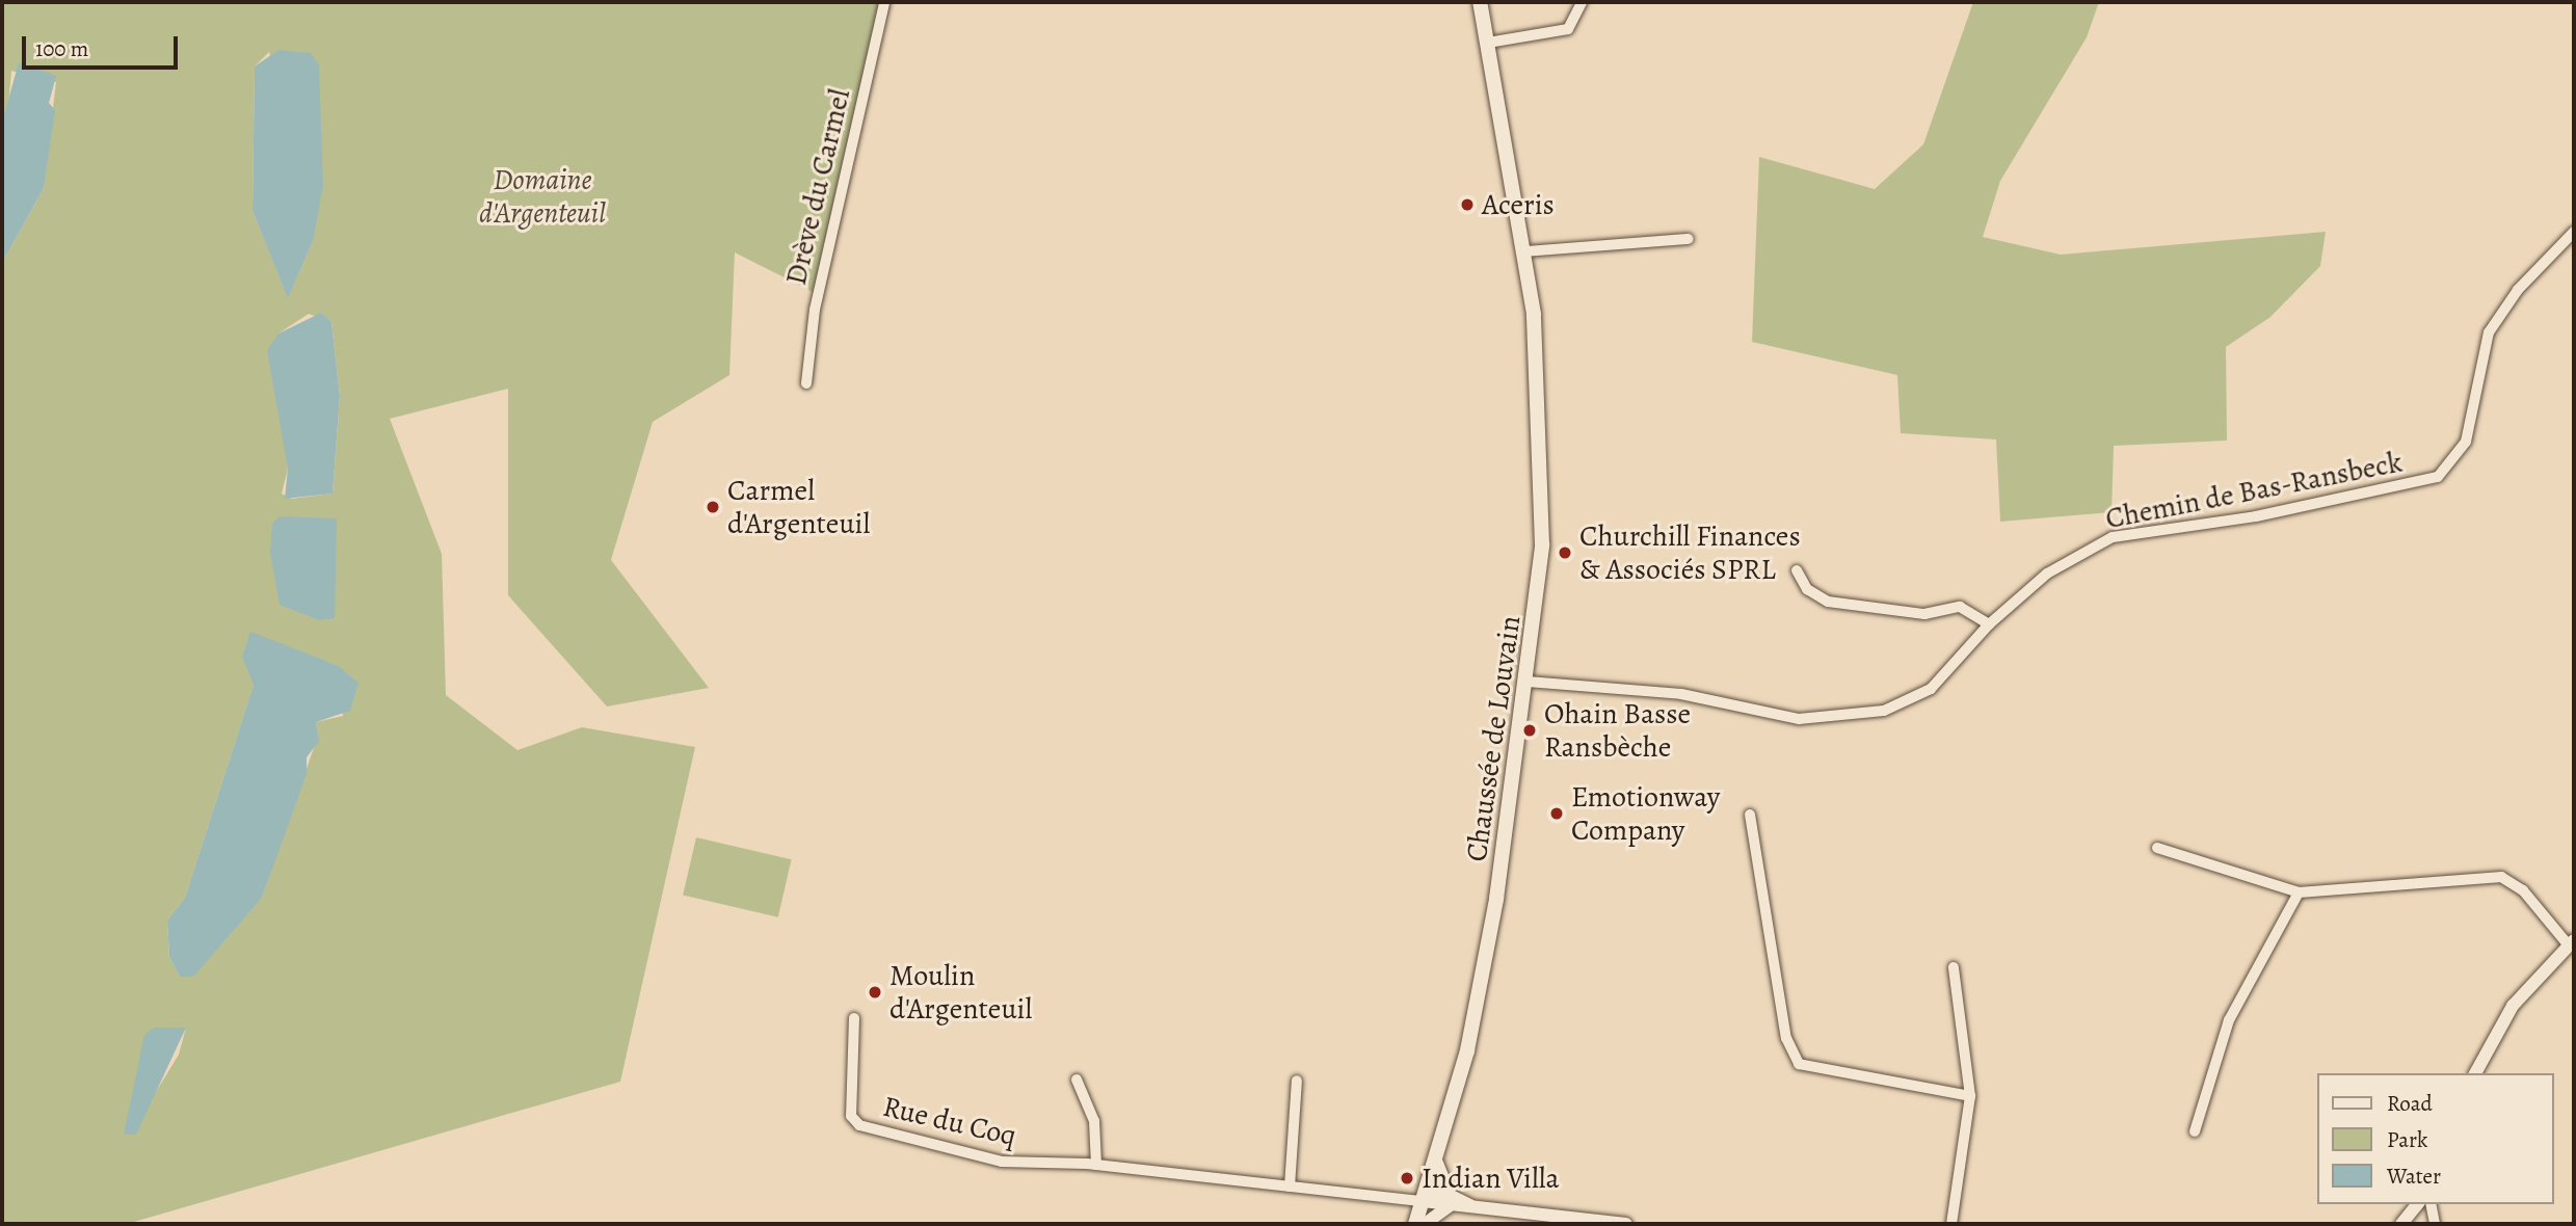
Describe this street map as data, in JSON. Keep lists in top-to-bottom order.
{
  "streets": {
    "main road": ["Chaussée de Louvain"],
    "street": ["Drève du Carmel", "Chemin de Bas-Ransbeck", "Rue du Coq"]
  },
  "crossings": [
    ["Chemin de Bas-Ransbeck", "Chaussée de Louvain"],
    ["Chaussée de Louvain", "Rue du Coq"]
  ],
  "parks": ["Domaine d'Argenteuil"],
  "places": [
    "Aceris",
    "Carmel d'Argenteuil",
    "Churchill Finances & Associés SPRL",
    "Ohain Basse Ransbèche",
    "Emotionway Company",
    "Moulin d'Argenteuil",
    "Indian Villa"
  ],
  "legend": ["Road", "Park", "Water"],
  "scale_bar": "100 m"
}
